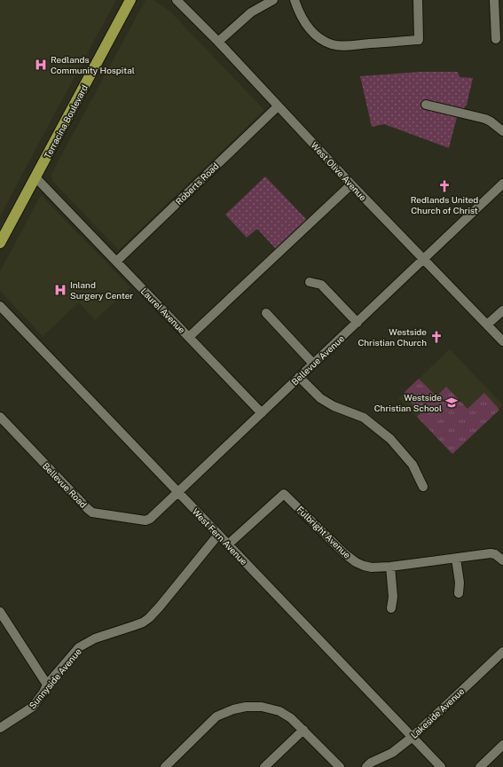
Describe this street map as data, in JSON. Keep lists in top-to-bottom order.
{
  "streets": {
    "main road": ["Terracina Boulevard"],
    "street": [
      "West Olive Avenue",
      "Roberts Road",
      "Laurel Avenue",
      "Bellevue Avenue",
      "Bellevue Road",
      "Fulbright Avenue",
      "West Fern Avenue",
      "Sunnyside Avenue",
      "Lakeside Avenue"
    ]
  },
  "crossings": [
    ["Terracina Boulevard", "Laurel Avenue"],
    ["West Olive Avenue", "Roberts Road"],
    ["West Olive Avenue", "Bellevue Avenue"],
    ["Roberts Road", "Laurel Avenue"],
    ["Laurel Avenue", "Bellevue Avenue"],
    ["Bellevue Avenue", "Bellevue Road"],
    ["Bellevue Avenue", "West Fern Avenue"],
    ["Bellevue Road", "West Fern Avenue"],
    ["Fulbright Avenue", "West Fern Avenue"],
    ["West Fern Avenue", "Sunnyside Avenue"],
    ["West Fern Avenue", "Lakeside Avenue"]
  ],
  "places": {
    "hospital": ["Redlands Community Hospital", "Inland Surgery Center"],
    "church": ["Redlands United Church of Christ", "Westside Christian Church"],
    "school or university": ["Westside Christian School"]
  }
}
